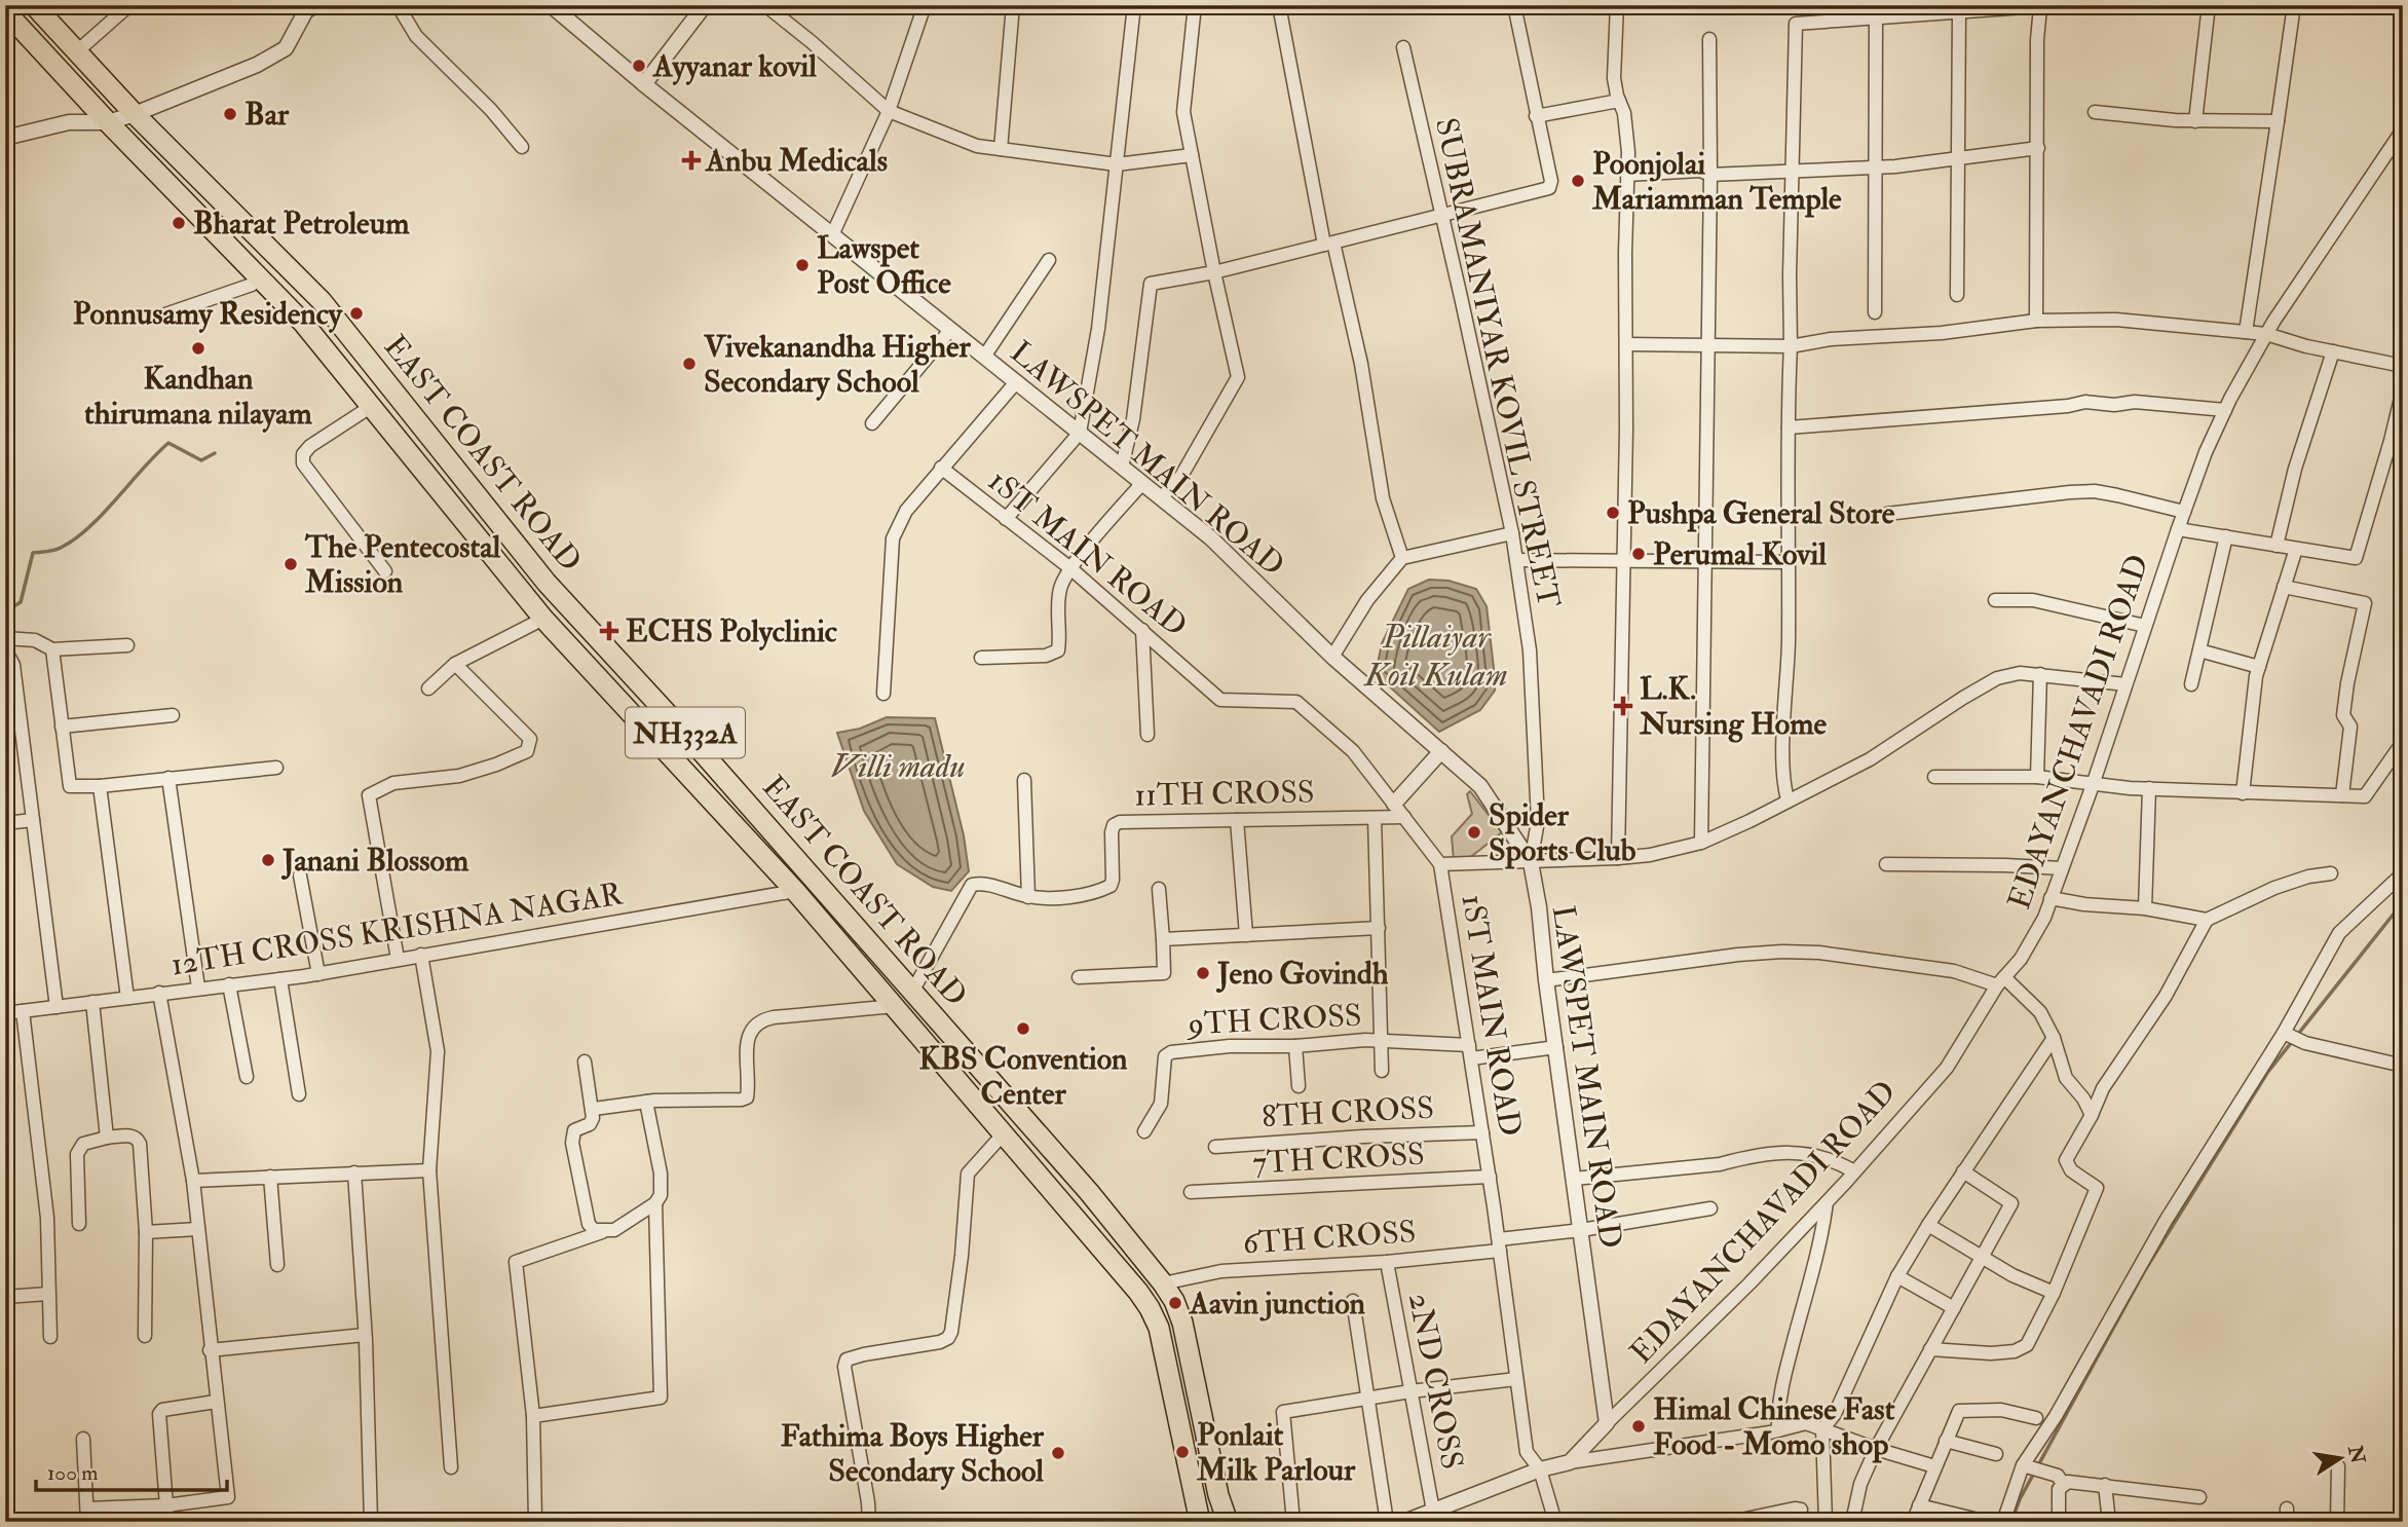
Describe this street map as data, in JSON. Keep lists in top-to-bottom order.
{
  "streets": {
    "highway": ["EAST COAST ROAD", "NH332A"],
    "street": [
      "SUBRAMANIYAR KOVIL STREET",
      "LAWSPET MAIN ROAD",
      "1ST MAIN ROAD",
      "EDAYANCHAVADI ROAD",
      "11TH CROSS",
      "12TH CROSS KRISHNA NAGAR",
      "9TH CROSS",
      "8TH CROSS",
      "7TH CROSS",
      "6TH CROSS",
      "2ND CROSS"
    ]
  },
  "crossings": [
    ["SUBRAMANIYAR KOVIL STREET", "LAWSPET MAIN ROAD"],
    ["EAST COAST ROAD", "11TH CROSS"],
    ["EAST COAST ROAD", "12TH CROSS KRISHNA NAGAR"],
    ["EAST COAST ROAD", "6TH CROSS"],
    ["LAWSPET MAIN ROAD", "EDAYANCHAVADI ROAD"],
    ["LAWSPET MAIN ROAD", "6TH CROSS"],
    ["1ST MAIN ROAD", "11TH CROSS"],
    ["1ST MAIN ROAD", "9TH CROSS"],
    ["1ST MAIN ROAD", "8TH CROSS"],
    ["1ST MAIN ROAD", "7TH CROSS"],
    ["1ST MAIN ROAD", "6TH CROSS"],
    ["6TH CROSS", "2ND CROSS"]
  ],
  "water": ["Pillaiyar Koil Kulam", "Villi madu"],
  "places": {
    "other": [
      "Ayyanar kovil",
      "Bar",
      "Poonjolai Mariamman Temple",
      "Bharat Petroleum",
      "Lawspet Post Office",
      "Ponnusamy Residency",
      "Kandhan thirumana nilayam",
      "Vivekanandha Higher Secondary School",
      "Pushpa General Store",
      "Perumal Kovil",
      "The Pentecostal Mission",
      "Spider Sports Club",
      "Janani Blossom",
      "Jeno Govindh",
      "KBS Convention Center",
      "Aavin junction",
      "Himal Chinese Fast Food - Momo shop",
      "Ponlait Milk Parlour",
      "Fathima Boys Higher Secondary School"
    ],
    "health": ["Anbu Medicals", "ECHS Polyclinic", "L.K. Nursing Home"]
  },
  "scale_bar": "100 m",
  "north": "right"
}
